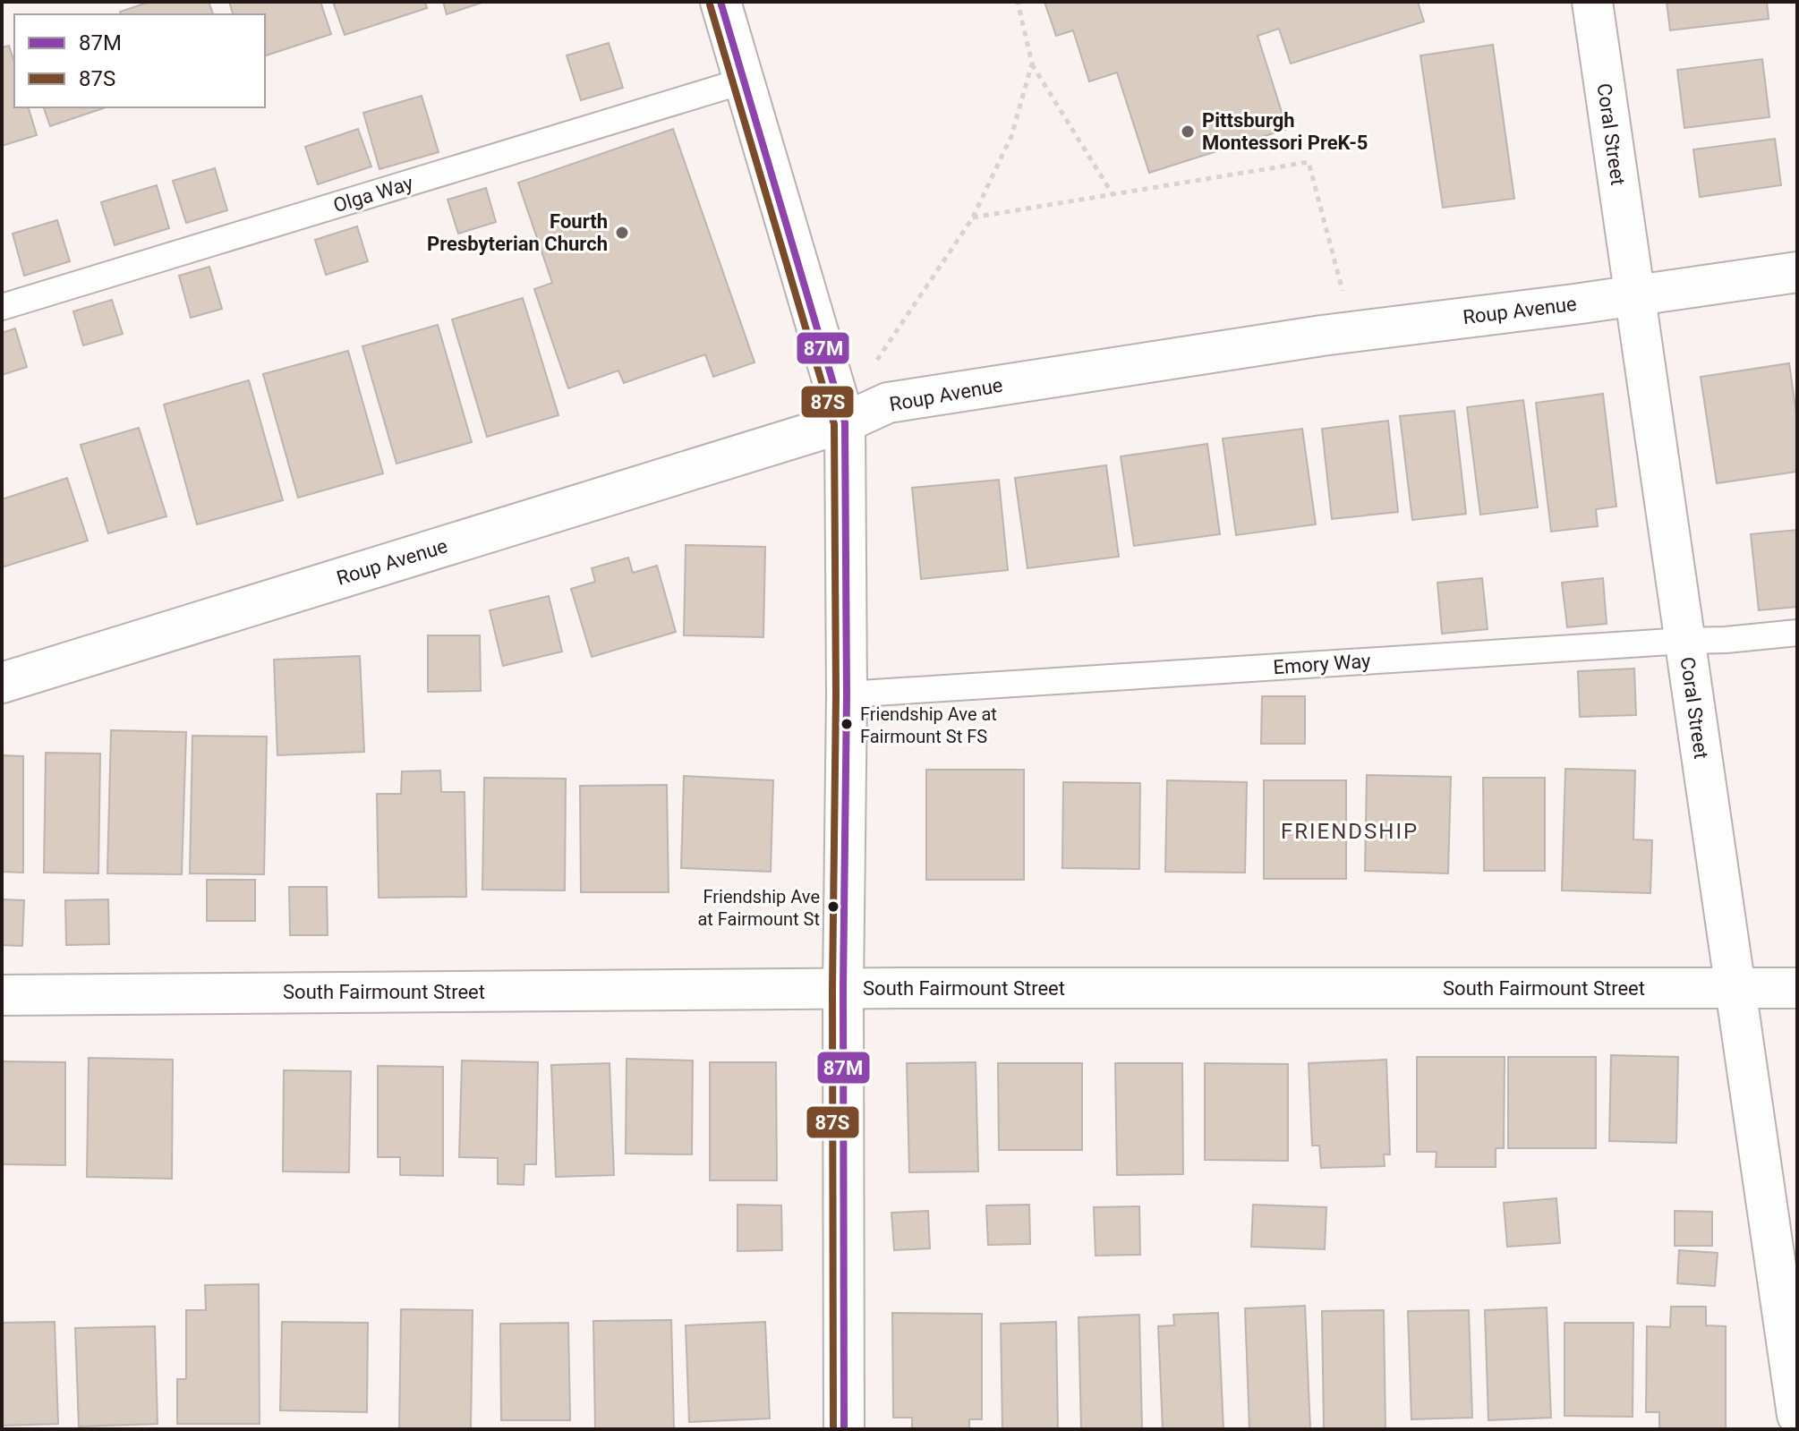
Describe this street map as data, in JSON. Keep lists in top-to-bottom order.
{
  "streets": {
    "street": ["Coral Street", "Roup Avenue", "South Fairmount Street"],
    "lane": ["Olga Way", "Emory Way"]
  },
  "crossings": [
    ["Coral Street", "Roup Avenue"],
    ["Coral Street", "Emory Way"],
    ["Coral Street", "South Fairmount Street"]
  ],
  "districts": ["FRIENDSHIP"],
  "places": [
    "Pittsburgh Montessori PreK-5",
    "Fourth Presbyterian Church",
    "Friendship Ave at Fairmount St FS",
    "Friendship Ave at Fairmount St"
  ],
  "lines": ["transit line 87M", "transit line 87S"],
  "legend": ["87M", "87S"]
}
